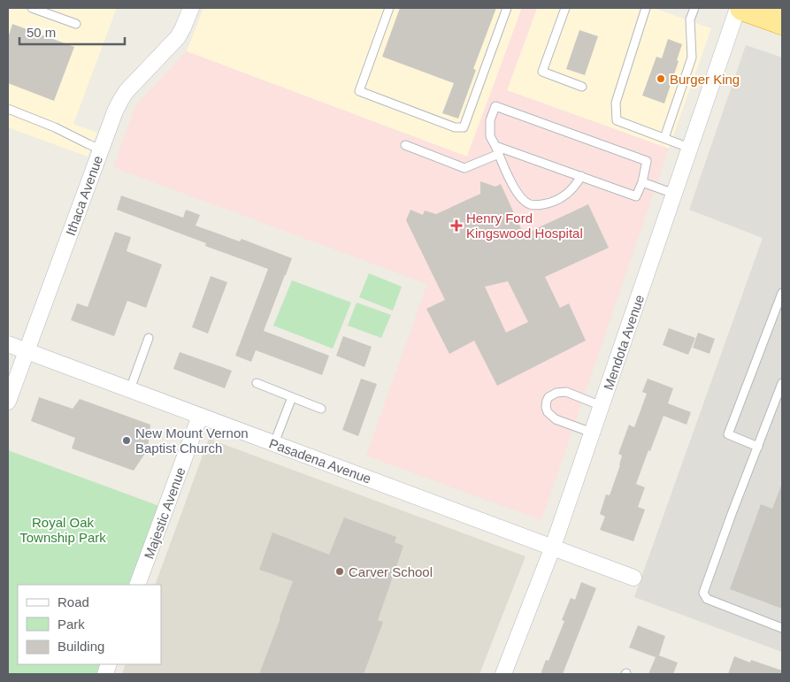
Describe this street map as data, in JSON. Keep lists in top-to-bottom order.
{
  "streets": {
    "street": [
      "Ithaca Avenue",
      "Mendota Avenue",
      "Pasadena Avenue",
      "Majestic Avenue"
    ]
  },
  "crossings": [
    ["Ithaca Avenue", "Pasadena Avenue"],
    ["Mendota Avenue", "Pasadena Avenue"],
    ["Pasadena Avenue", "Majestic Avenue"]
  ],
  "parks": ["Royal Oak Township Park"],
  "places": {
    "other": ["Burger King", "New Mount Vernon Baptist Church", "Carver School"],
    "health": ["Henry Ford Kingswood Hospital"]
  },
  "legend": ["Road", "Park", "Building"],
  "scale_bar": "50 m"
}
